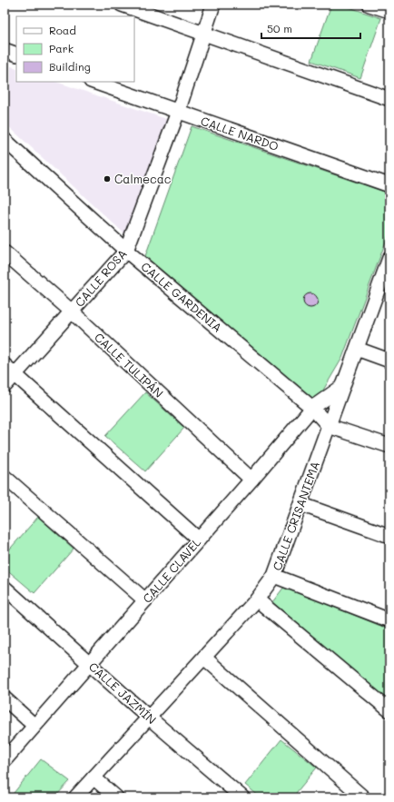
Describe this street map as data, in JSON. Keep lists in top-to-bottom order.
{
  "streets": {
    "street": [
      "CALLE NARDO",
      "CALLE ROSA",
      "CALLE GARDENIA",
      "CALLE TULIPÁN",
      "CALLE CRISANTEMA",
      "CALLE CLAVEL",
      "CALLE JAZMÍN"
    ]
  },
  "crossings": [
    ["CALLE NARDO", "CALLE ROSA"],
    ["CALLE ROSA", "CALLE GARDENIA"],
    ["CALLE ROSA", "CALLE TULIPÁN"],
    ["CALLE GARDENIA", "CALLE CRISANTEMA"],
    ["CALLE GARDENIA", "CALLE CLAVEL"],
    ["CALLE TULIPÁN", "CALLE CLAVEL"],
    ["CALLE CRISANTEMA", "CALLE CLAVEL"],
    ["CALLE CRISANTEMA", "CALLE JAZMÍN"],
    ["CALLE CLAVEL", "CALLE JAZMÍN"]
  ],
  "places": ["Calmecac"],
  "legend": ["Road", "Park", "Building"],
  "scale_bar": "50 m"
}
